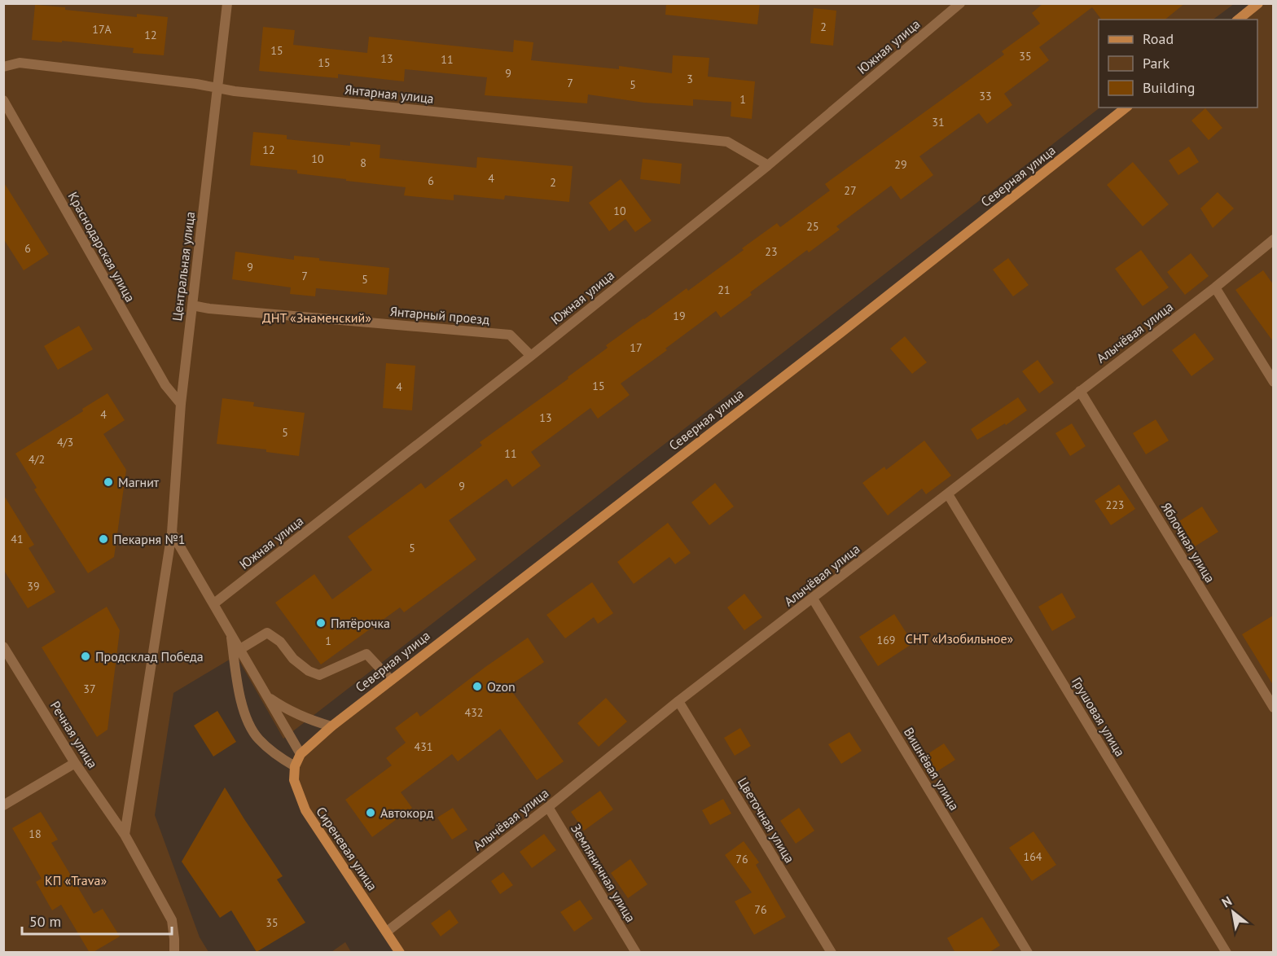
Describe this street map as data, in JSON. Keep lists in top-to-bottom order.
{
  "streets": {
    "street": [
      "Южная улица",
      "Янтарная улица",
      "Северная улица",
      "Краснодарская улица",
      "Центральная улица",
      "Янтарный проезд",
      "Алычёвая улица",
      "Яблочная улица",
      "Грушовая улица",
      "Речная улица",
      "Вишнёвая улица",
      "Цветочная улица",
      "Сиреневая улица",
      "Земляничная улица"
    ]
  },
  "crossings": [
    ["Южная улица", "Янтарная улица"],
    ["Южная улица", "Янтарный проезд"],
    ["Янтарная улица", "Центральная улица"],
    ["Краснодарская улица", "Центральная улица"],
    ["Центральная улица", "Янтарный проезд"],
    ["Центральная улица", "Речная улица"],
    ["Алычёвая улица", "Яблочная улица"],
    ["Алычёвая улица", "Грушовая улица"],
    ["Алычёвая улица", "Вишнёвая улица"],
    ["Алычёвая улица", "Цветочная улица"],
    ["Алычёвая улица", "Сиреневая улица"],
    ["Алычёвая улица", "Земляничная улица"]
  ],
  "parks": ["ДНТ «Знаменский»", "СНТ «Изобильное»", "КП «Trava»"],
  "places": [
    "Магнит",
    "Пекарня №1",
    "Пятёрочка",
    "Продсклад Победа",
    "Ozon",
    "Автокорд"
  ],
  "house_numbers": [
    "2",
    "17А",
    "12",
    "15",
    "35",
    "13",
    "11",
    "15",
    "9",
    "3",
    "7",
    "5",
    "33",
    "1",
    "31",
    "12",
    "10",
    "8",
    "29",
    "4",
    "6",
    "2",
    "27",
    "10",
    "25",
    "6",
    "23",
    "9",
    "7",
    "5",
    "21",
    "19",
    "17",
    "15",
    "4",
    "4",
    "13",
    "5",
    "4/3",
    "11",
    "4/2",
    "9",
    "223",
    "41",
    "5",
    "39",
    "169",
    "1",
    "37",
    "432",
    "431",
    "18",
    "164",
    "76",
    "76",
    "35"
  ],
  "legend": ["Road", "Park", "Building"],
  "scale_bar": "50 m",
  "north": "top left"
}
